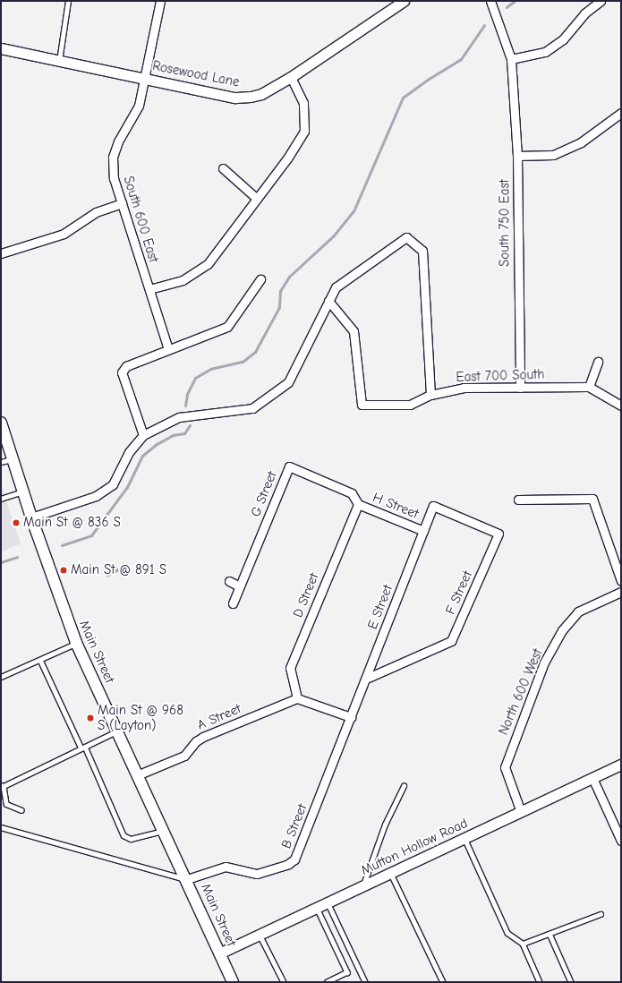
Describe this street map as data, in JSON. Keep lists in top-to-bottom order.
{
  "streets": {
    "main road": ["Main Street"],
    "street": [
      "Rosewood Lane",
      "South 600 East",
      "South 750 East",
      "East 700 South",
      "G Street",
      "H Street",
      "F Street",
      "D Street",
      "E Street",
      "North 600 West",
      "A Street",
      "B Street",
      "Mutton Hollow Road"
    ]
  },
  "crossings": [
    ["Rosewood Lane", "South 600 East"],
    ["South 750 East", "East 700 South"],
    ["G Street", "H Street"],
    ["G Street", "D Street"],
    ["H Street", "D Street"],
    ["H Street", "E Street"],
    ["F Street", "E Street"],
    ["D Street", "A Street"],
    ["E Street", "B Street"],
    ["Main Street", "A Street"],
    ["Main Street", "B Street"],
    ["Main Street", "Mutton Hollow Road"],
    ["North 600 West", "Mutton Hollow Road"]
  ],
  "places": ["Main St @ 836 S", "Main St @ 891 S", "Main St @ 968 S (Layton)"]
}
